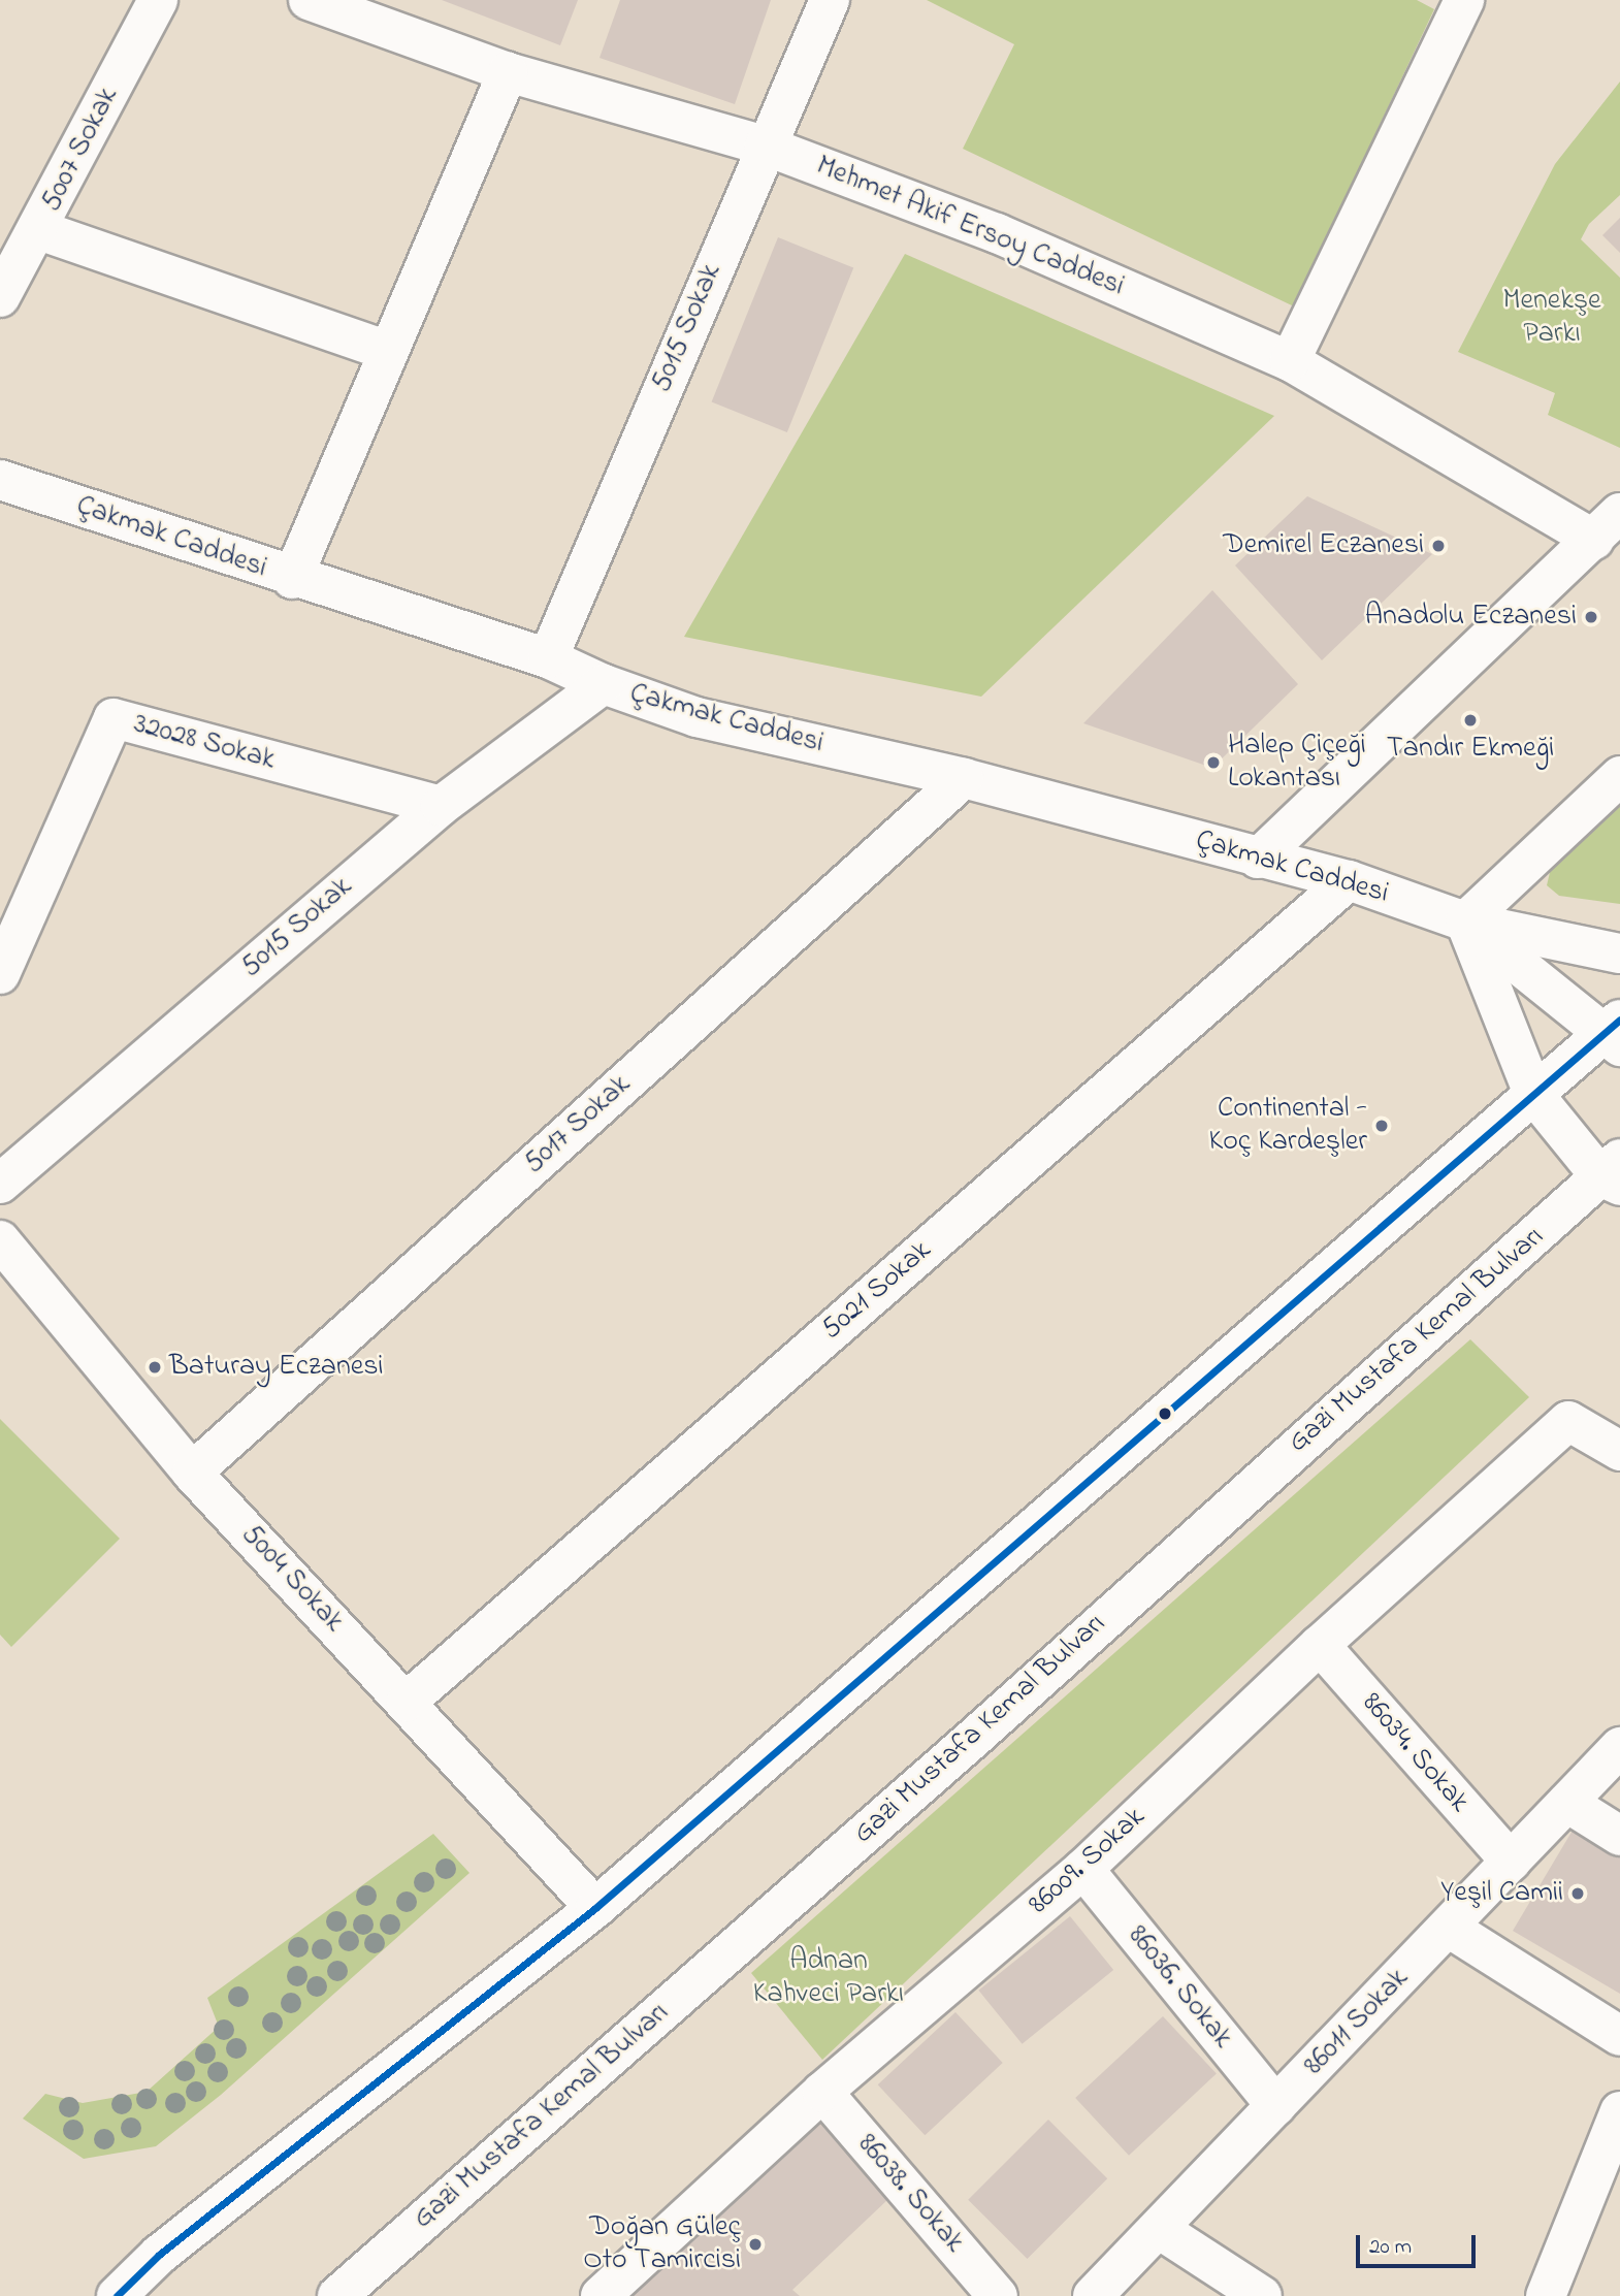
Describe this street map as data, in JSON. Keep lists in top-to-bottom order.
{
  "streets": {
    "main road": [
      "5007 Sokak",
      "Mehmet Akif Ersoy Caddesi",
      "5015 Sokak",
      "Çakmak Caddesi",
      "32028 Sokak",
      "5017 Sokak",
      "5021 Sokak",
      "Gazi Mustafa Kemal Bulvarı",
      "5004 Sokak",
      "86034. Sokak",
      "86009. Sokak",
      "86036. Sokak",
      "86011 Sokak",
      "86038. Sokak"
    ]
  },
  "crossings": [
    ["Mehmet Akif Ersoy Caddesi", "5015 Sokak"],
    ["5015 Sokak", "Çakmak Caddesi"],
    ["5015 Sokak", "32028 Sokak"],
    ["Çakmak Caddesi", "5017 Sokak"],
    ["Çakmak Caddesi", "5021 Sokak"],
    ["5017 Sokak", "5004 Sokak"],
    ["5021 Sokak", "5004 Sokak"],
    ["86034. Sokak", "86009. Sokak"],
    ["86034. Sokak", "86011 Sokak"],
    ["86009. Sokak", "86036. Sokak"],
    ["86009. Sokak", "86038. Sokak"],
    ["86036. Sokak", "86011 Sokak"]
  ],
  "parks": ["Menekşe Parkı", "Adnan Kahveci Parkı"],
  "places": [
    "Demirel Eczanesi",
    "Anadolu Eczanesi",
    "Tandır Ekmeği",
    "Halep Çiçeği Lokantası",
    "Continental - Koç Kardeşler",
    "Baturay Eczanesi",
    "Yeşil Camii",
    "Doğan Güleç Oto Tamircisi"
  ],
  "scale_bar": "20 m"
}
